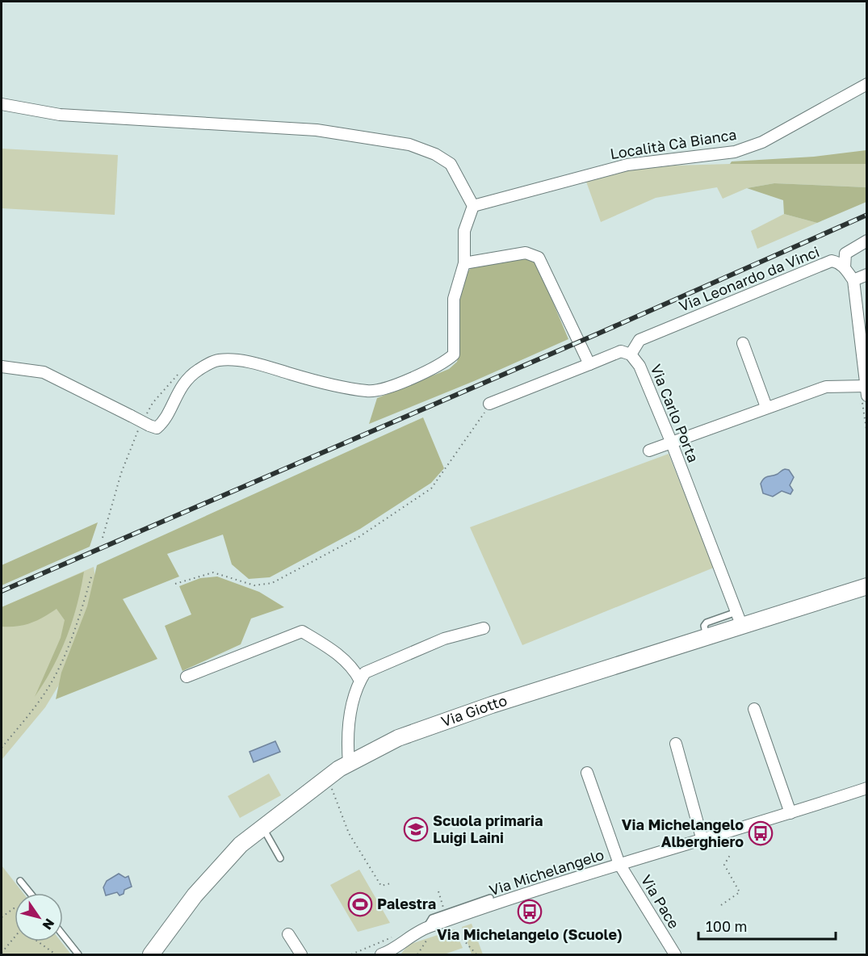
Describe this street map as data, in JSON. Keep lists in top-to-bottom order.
{
  "streets": {
    "street": [
      "Località Cà Bianca",
      "Via Leonardo da Vinci",
      "Via Carlo Porta",
      "Via Giotto",
      "Via Michelangelo",
      "Via Pace"
    ]
  },
  "crossings": [
    ["Via Leonardo da Vinci", "Via Carlo Porta"],
    ["Via Carlo Porta", "Via Giotto"],
    ["Via Michelangelo", "Via Pace"]
  ],
  "places": {
    "school or university": ["Scuola primaria Luigi Laini"],
    "bus stop": ["Via Michelangelo Alberghiero", "Via Michelangelo (Scuole)"],
    "sports": ["Palestra"]
  },
  "scale_bar": "100 m",
  "north": "bottom right"
}
